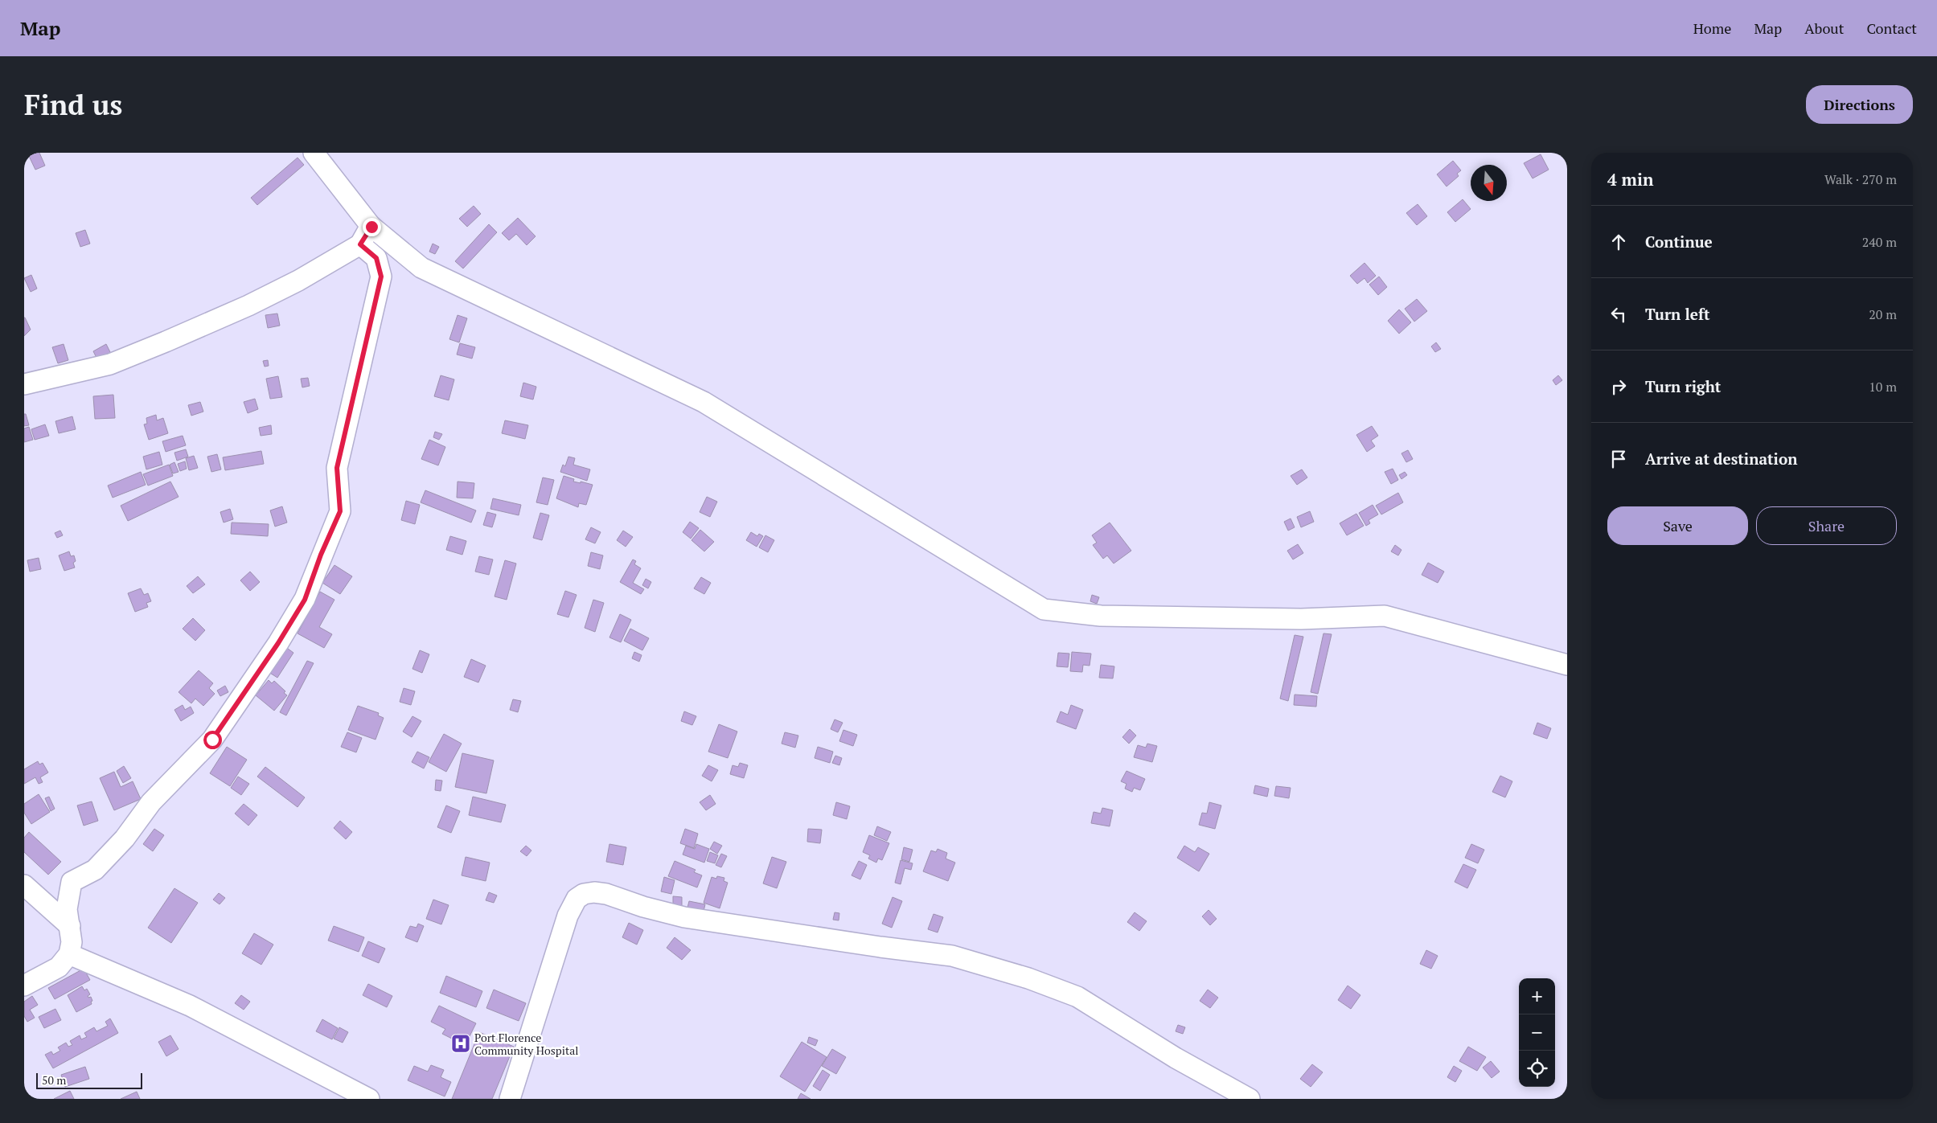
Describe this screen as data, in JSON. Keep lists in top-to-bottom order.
{
  "places": {
    "hospital": ["Port Florence Community Hospital"]
  },
  "scale_bar": "50 m",
  "north": "bottom",
  "page": {
    "header": "Map",
    "nav": [
      "Home",
      "Map",
      "About",
      "Contact"
    ],
    "buttons": [
      "Directions",
      ["Save", "Share"]
    ],
    "title": "Find us",
    "heading": ["4 min", "Walk · 270 m"],
    "list": [
      ["Continue", "240 m"],
      ["Turn left", "20 m"],
      ["Turn right", "10 m"],
      "Arrive at destination"
    ],
    "map_buttons": ["+", "−"],
    "scale": "50 m"
  }
}
